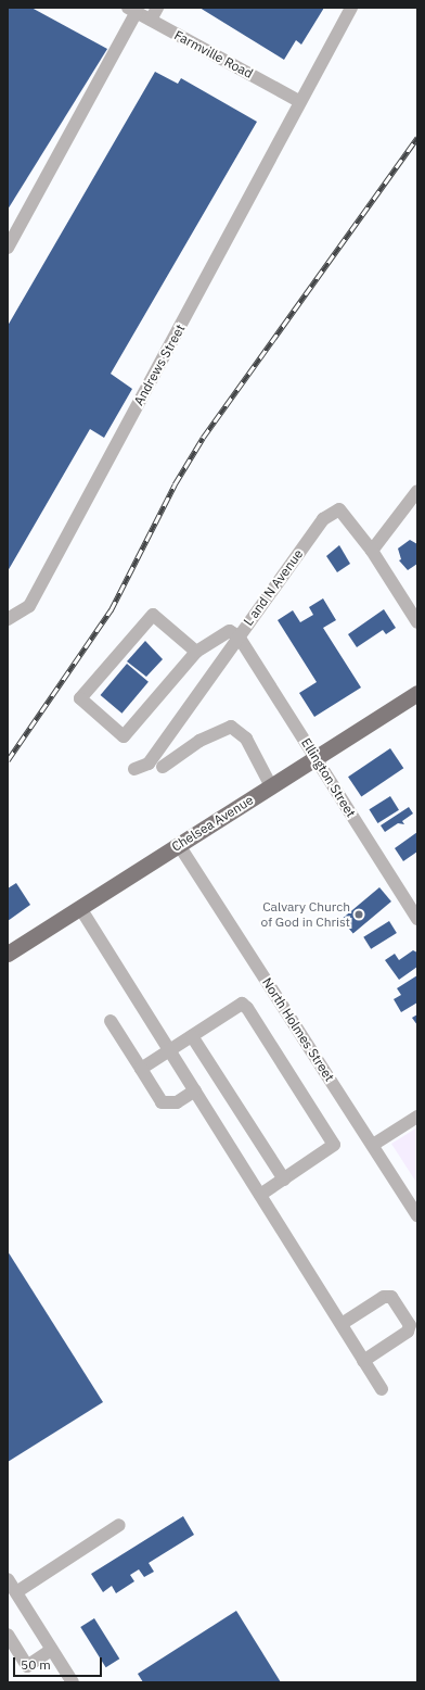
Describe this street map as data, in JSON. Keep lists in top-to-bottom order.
{
  "streets": {
    "main road": ["Chelsea Avenue"],
    "street": [
      "Farmville Road",
      "Andrews Street",
      "L and N Avenue",
      "Ellington Street",
      "North Holmes Street"
    ]
  },
  "crossings": [
    ["Farmville Road", "Andrews Street"],
    ["L and N Avenue", "Ellington Street"],
    ["Ellington Street", "Chelsea Avenue"],
    ["Chelsea Avenue", "North Holmes Street"]
  ],
  "places": ["Calvary Church of God in Christ"],
  "scale_bar": "50 m"
}
